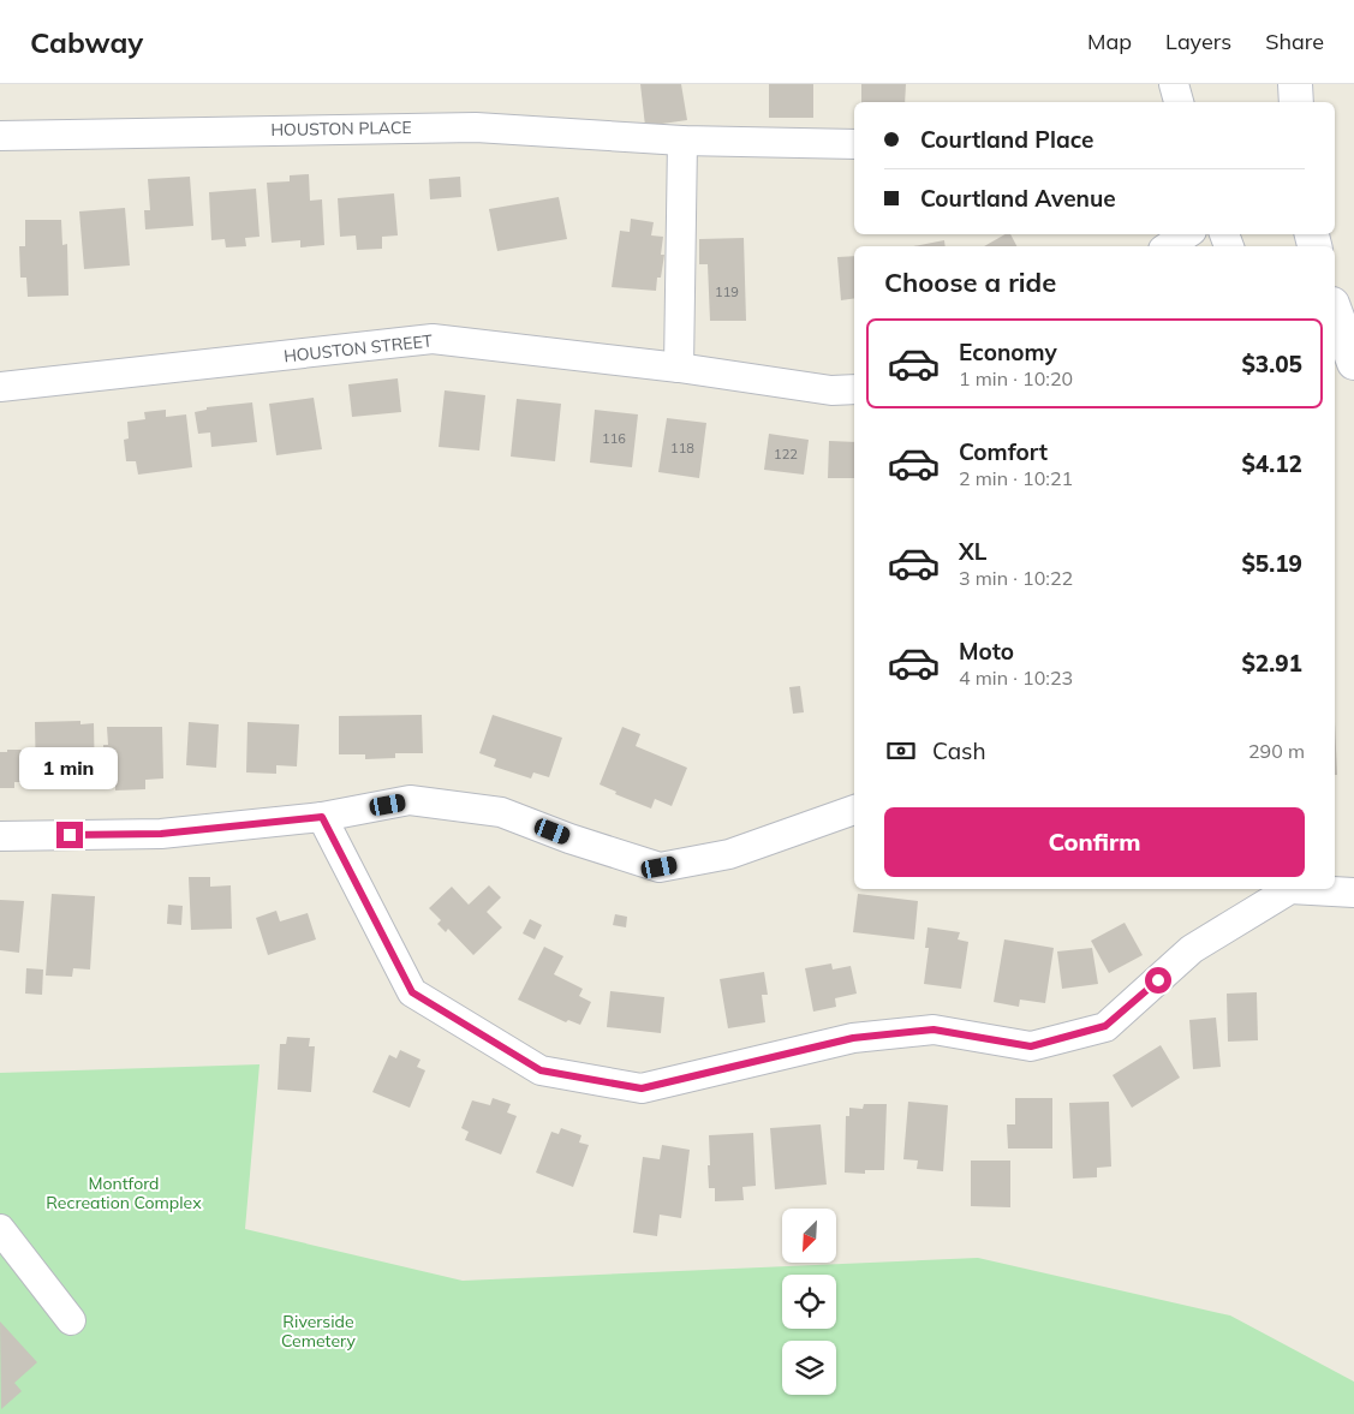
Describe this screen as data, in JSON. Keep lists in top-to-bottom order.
{
  "streets": {
    "street": ["HOUSTON PLACE", "HOUSTON STREET"]
  },
  "parks": ["Montford Recreation Complex", "Riverside Cemetery"],
  "house_numbers": [
    "119",
    "116",
    "118",
    "122"
  ],
  "north": "bottom left",
  "page": {
    "header": "Cabway",
    "nav": ["Map", "Layers", "Share"],
    "banner": ["Courtland Place", "Courtland Avenue"],
    "heading": "Choose a ride",
    "list": [
      {
        "name": "Economy",
        "note": "1 min · 10:20",
        "value": "$3.05"
      },
      {
        "name": "Comfort",
        "note": "2 min · 10:21",
        "value": "$4.12"
      },
      {
        "name": "XL",
        "note": "3 min · 10:22",
        "value": "$5.19"
      },
      {
        "name": "Moto",
        "note": "4 min · 10:23",
        "value": "$2.91"
      }
    ],
    "pay": ["Cash", "290 m"],
    "bubble": "1 min",
    "buttons": "Confirm"
  }
}
